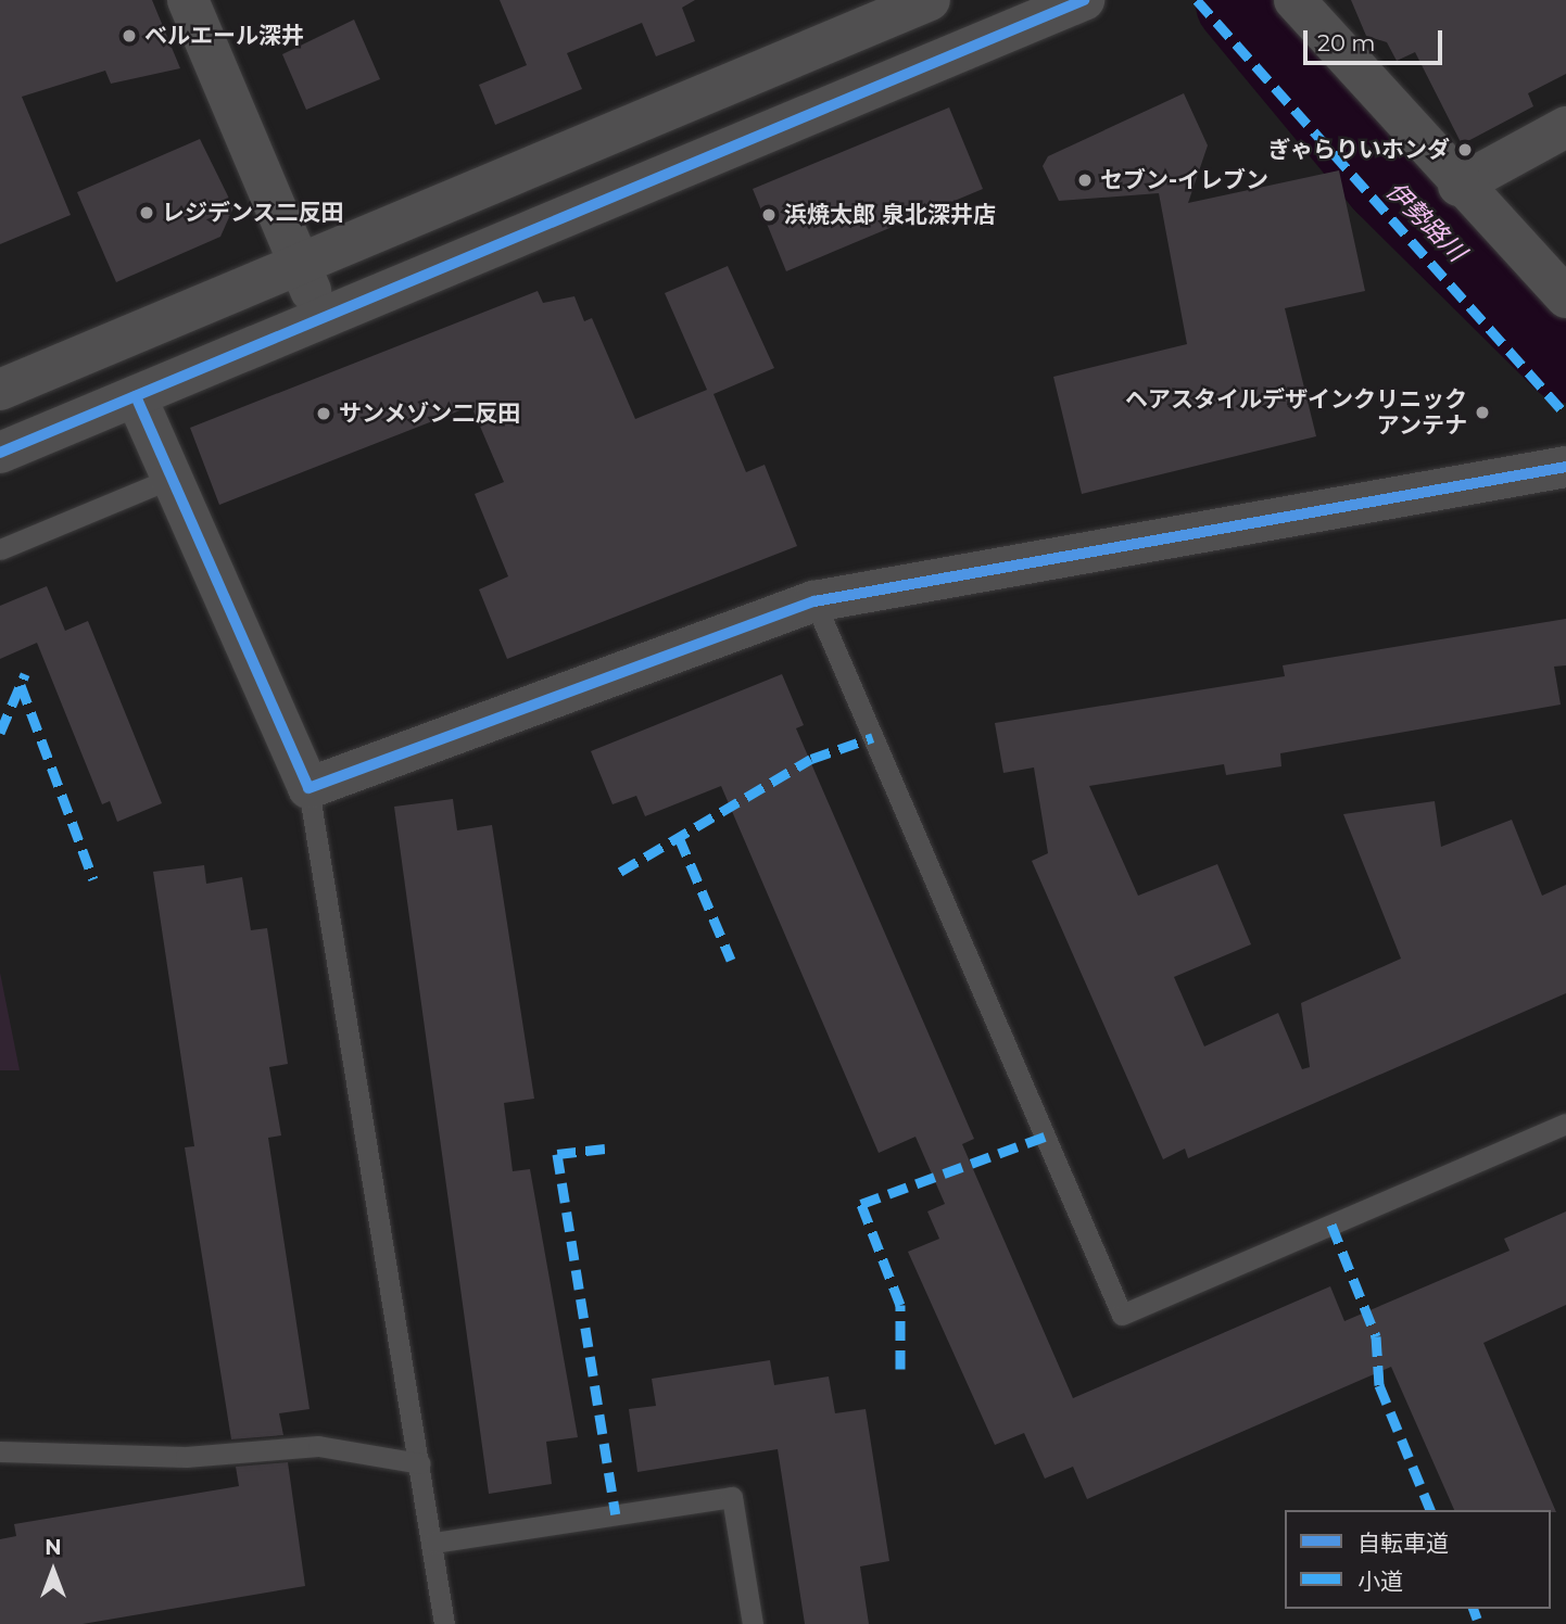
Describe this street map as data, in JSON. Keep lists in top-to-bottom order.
{
  "water": ["伊勢路川"],
  "places": [
    "ベルエール深井",
    "ぎゃらりいホンダ",
    "セブン-イレブン",
    "レジデンス二反田",
    "浜焼太郎 泉北深井店",
    "ヘアスタイルデザインクリニック アンテナ",
    "サンメゾン二反田"
  ],
  "legend": ["自転車道", "小道"],
  "scale_bar": "20 m",
  "north": "top"
}
